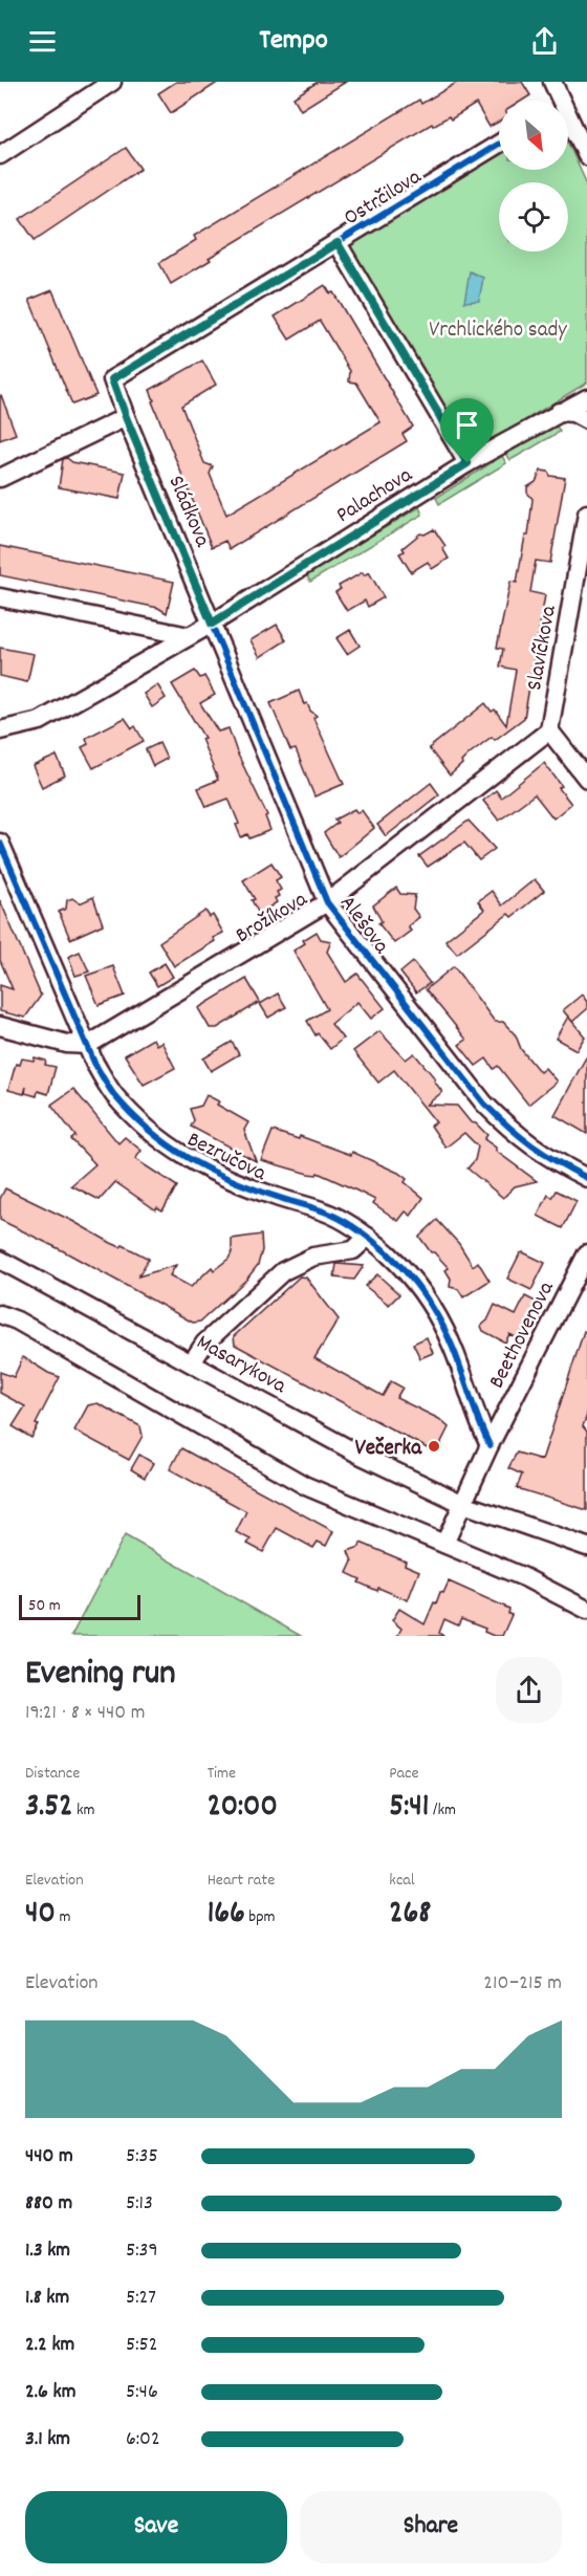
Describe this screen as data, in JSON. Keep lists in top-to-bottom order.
{
  "streets": {
    "street": [
      "Ostrčilova",
      "Palachova",
      "Sládkova",
      "Slavíčkova",
      "Brožíkova",
      "Alešova",
      "Bezručova",
      "Beethovenova",
      "Masarykova"
    ]
  },
  "crossings": [
    ["Ostrčilova", "Sládkova"],
    ["Palachova", "Sládkova"],
    ["Palachova", "Alešova"],
    ["Sládkova", "Alešova"],
    ["Slavíčkova", "Brožíkova"],
    ["Brožíkova", "Alešova"],
    ["Brožíkova", "Bezručova"],
    ["Bezručova", "Beethovenova"],
    ["Beethovenova", "Masarykova"]
  ],
  "parks": ["Vrchlického sady"],
  "places": ["Večerka"],
  "scale_bar": "50 m",
  "north": "bottom right",
  "page": {
    "header": "Tempo",
    "scale": "50 m",
    "heading": ["Evening run", "19:21 · 8 × 440 m"],
    "stats": [
      ["Distance", "3.52 km"],
      ["Time", "20:00"],
      ["Pace", "5:41 /km"],
      ["Elevation", "40 m"],
      ["Heart rate", "166 bpm"],
      ["kcal", "268"]
    ],
    "chart": ["Elevation", "210–215 m"],
    "list": [
      {
        "name": "440 m",
        "note": "5:35"
      },
      {
        "name": "880 m",
        "note": "5:13"
      },
      {
        "name": "1.3 km",
        "note": "5:39"
      },
      {
        "name": "1.8 km",
        "note": "5:27"
      },
      {
        "name": "2.2 km",
        "note": "5:52"
      },
      {
        "name": "2.6 km",
        "note": "5:46"
      },
      {
        "name": "3.1 km",
        "note": "6:02"
      }
    ],
    "buttons": ["Save", "Share"]
  }
}
